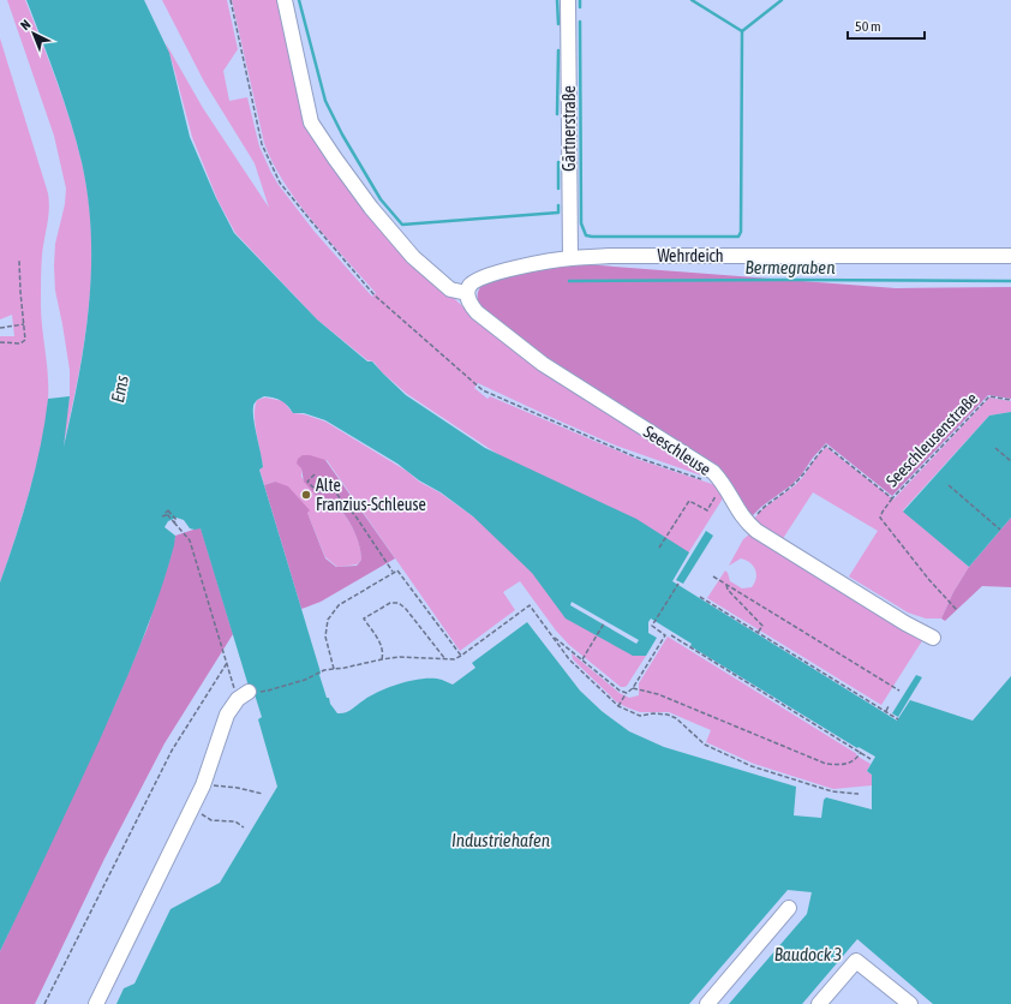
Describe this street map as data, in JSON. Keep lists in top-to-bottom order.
{
  "streets": {
    "street": ["Gärtnerstraße", "Wehrdeich", "Seeschleuse"],
    "path": ["Seeschleusenstraße"]
  },
  "crossings": [
    ["Gärtnerstraße", "Wehrdeich"],
    ["Wehrdeich", "Seeschleuse"],
    ["Seeschleusenstraße", "Seeschleuse"]
  ],
  "water": [
    "Bermegraben",
    "Ems",
    "Industriehafen",
    "Baudock 3"
  ],
  "places": ["Alte Franzius-Schleuse"],
  "scale_bar": "50 m",
  "north": "top left"
}
